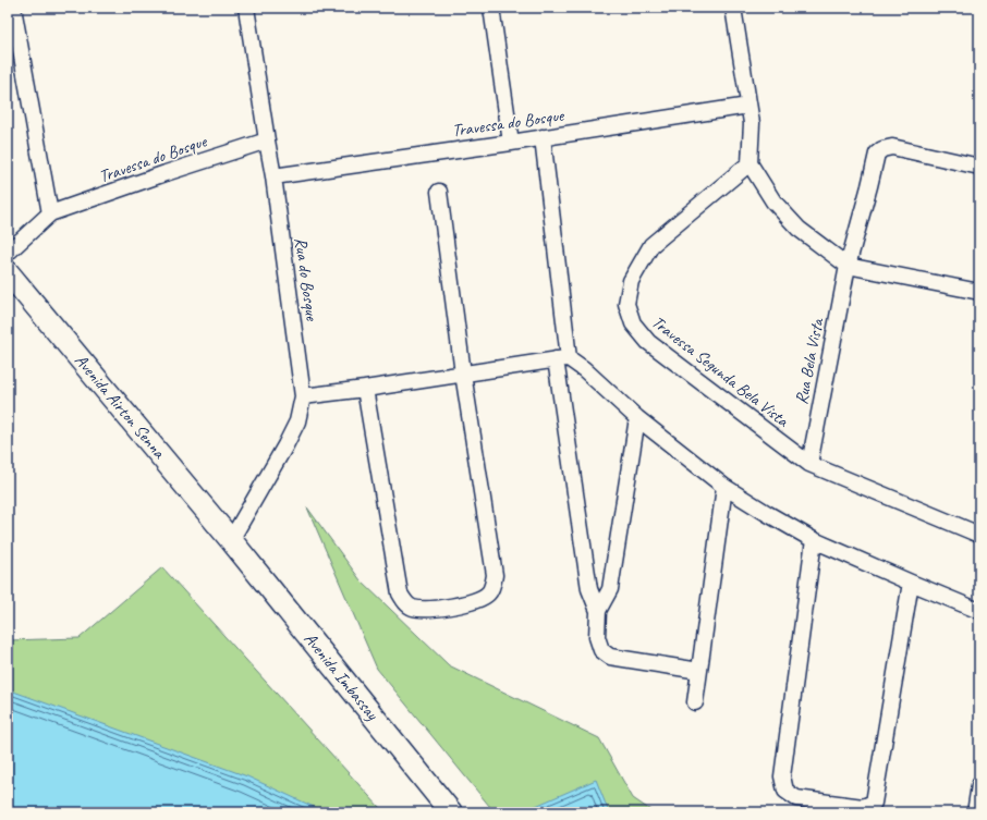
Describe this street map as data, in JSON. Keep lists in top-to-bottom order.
{
  "streets": {
    "main road": ["Avenida Airton Senna", "Avenida Imbassay"],
    "street": [
      "Travessa do Bosque",
      "Rua do Bosque",
      "Rua Bela Vista",
      "Travessa Segunda Bela Vista"
    ]
  },
  "crossings": [
    ["Travessa do Bosque", "Rua do Bosque"],
    ["Rua do Bosque", "Avenida Airton Senna"],
    ["Rua do Bosque", "Avenida Imbassay"],
    ["Rua Bela Vista", "Travessa Segunda Bela Vista"],
    ["Avenida Airton Senna", "Avenida Imbassay"]
  ]
}
